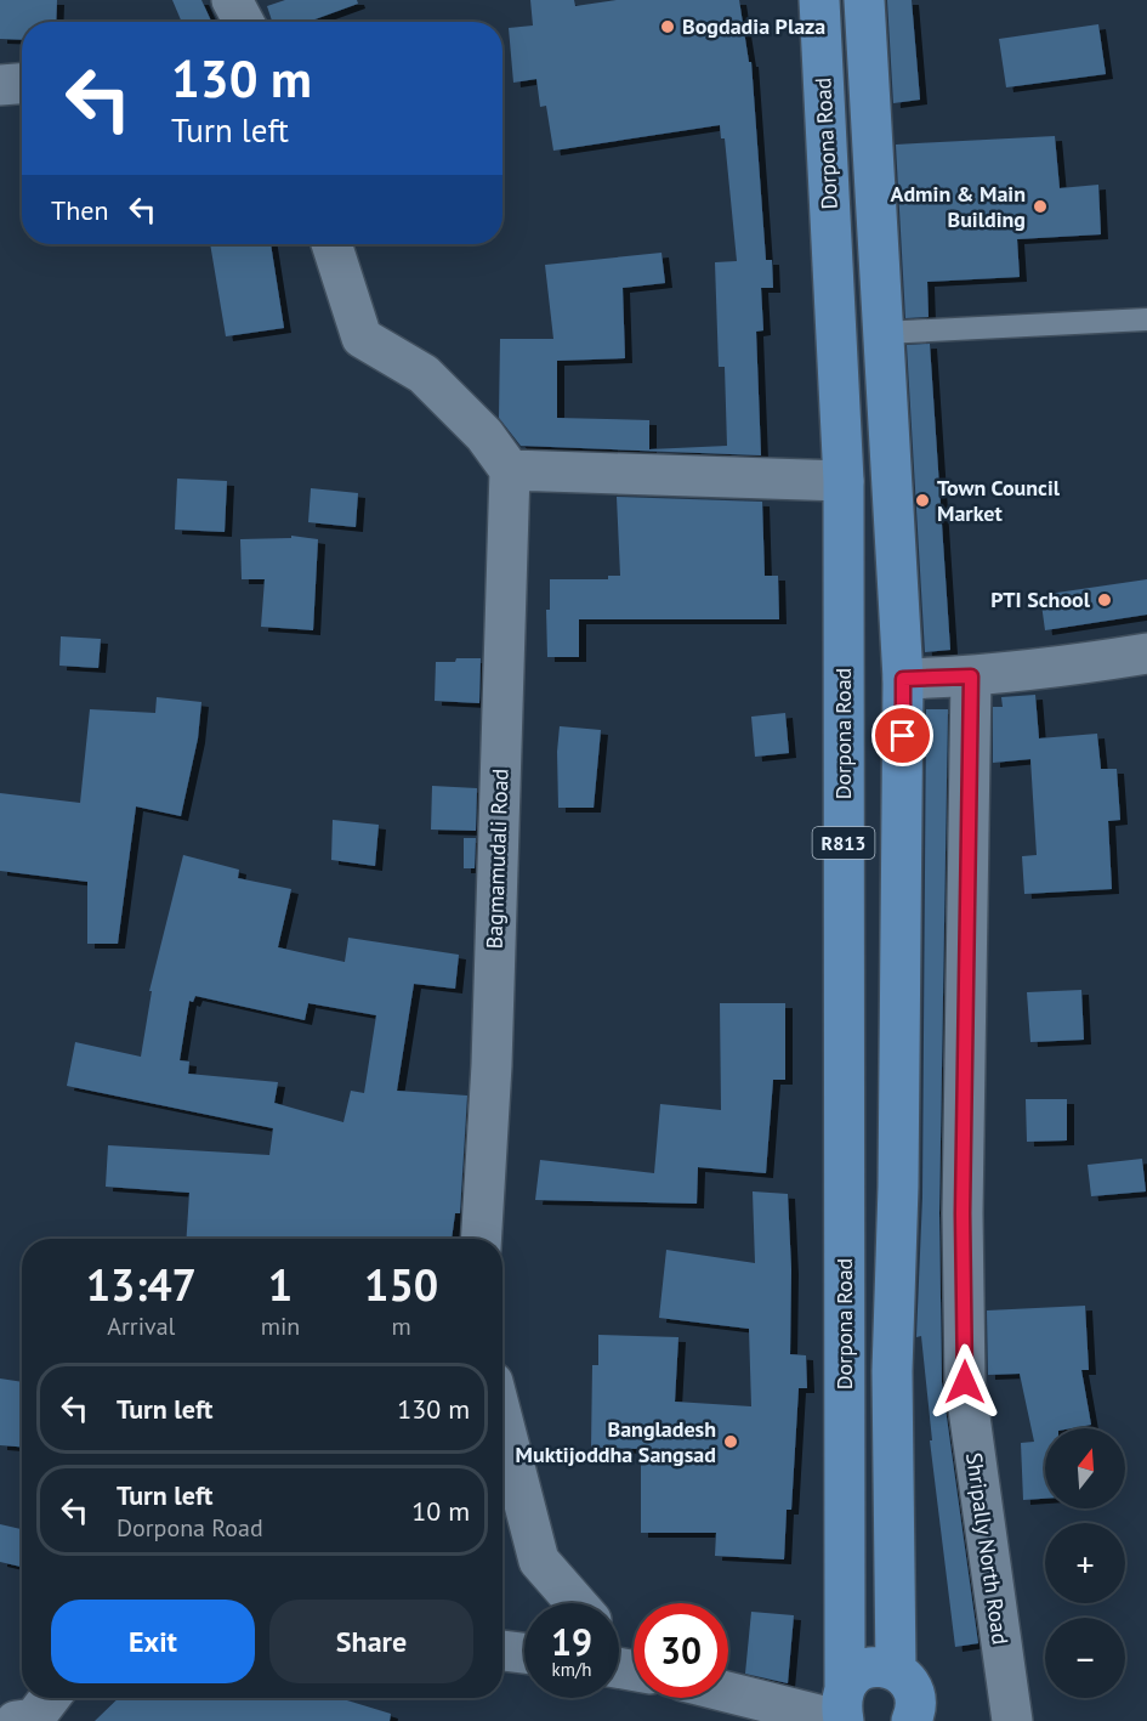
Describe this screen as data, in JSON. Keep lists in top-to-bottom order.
{
  "streets": {
    "main road": ["Dorpona Road", "R813"],
    "street": ["Bagmamudali Road", "Shripally North Road"]
  },
  "places": [
    "Bogdadia Plaza",
    "Admin & Main Building",
    "Town Council Market",
    "PTI School",
    "Bangladesh Muktijoddha Sangsad"
  ],
  "north": "top",
  "page": {
    "turn": ["130 m", "Turn left"],
    "then": "Then",
    "eta": [
      "13:47",
      "Arrival",
      "1",
      "min",
      "150",
      "m"
    ],
    "list": [
      {
        "name": "Turn left",
        "value": "130 m"
      },
      {
        "name": "Turn left",
        "note": "Dorpona Road",
        "value": "10 m"
      }
    ],
    "map_buttons": ["+", "−"],
    "buttons": ["Exit", "Share"],
    "speed": "19 km/h",
    "limit": "30"
  }
}
